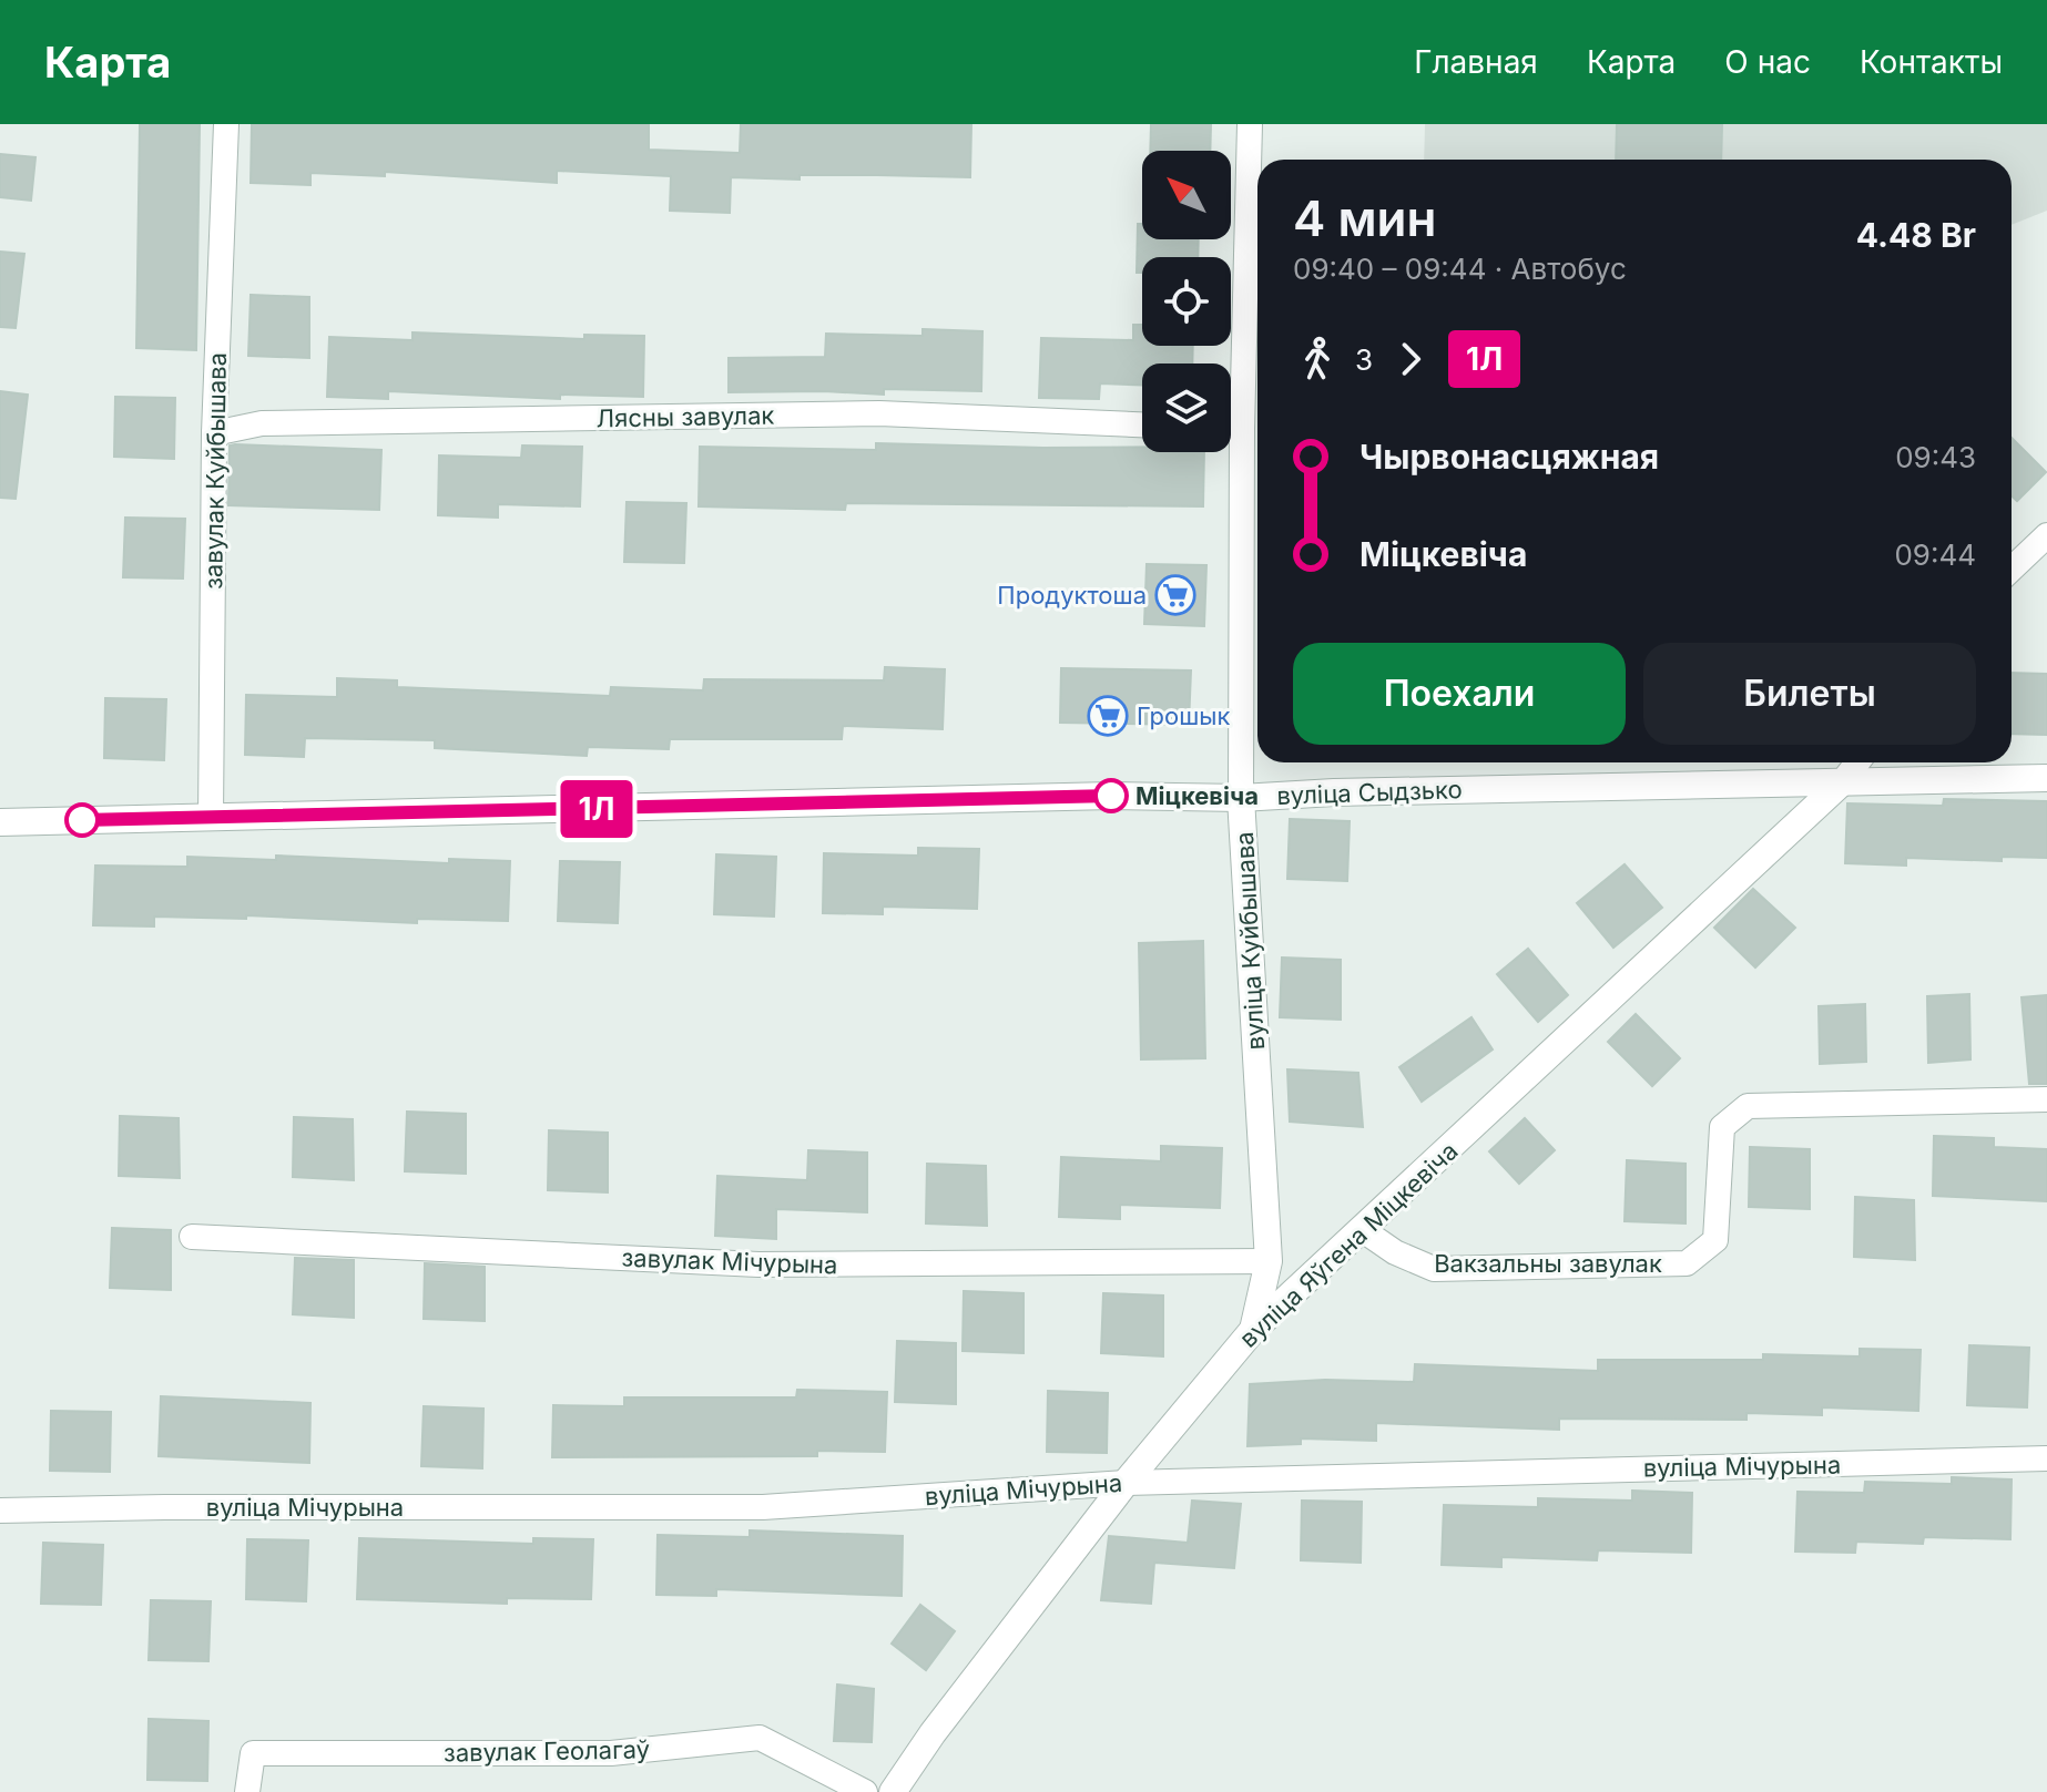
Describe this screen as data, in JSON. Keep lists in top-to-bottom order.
{
  "streets": {
    "street": [
      "Лясны завулак",
      "завулак Куйбышава",
      "вуліца Сыдзько",
      "вуліца Куйбышава",
      "вуліца Яўгена Міцкевіча",
      "завулак Мічурына",
      "Вакзальны завулак",
      "вуліца Мічурына",
      "завулак Геолагаў"
    ]
  },
  "crossings": [
    ["Лясны завулак", "завулак Куйбышава"],
    ["завулак Куйбышава", "вуліца Сыдзько"],
    ["вуліца Сыдзько", "вуліца Куйбышава"],
    ["вуліца Сыдзько", "вуліца Яўгена Міцкевіча"],
    ["вуліца Куйбышава", "вуліца Яўгена Міцкевіча"],
    ["вуліца Куйбышава", "завулак Мічурына"],
    ["вуліца Яўгена Міцкевіча", "Вакзальны завулак"],
    ["вуліца Яўгена Міцкевіча", "вуліца Мічурына"]
  ],
  "places": {
    "supermarket": ["Продуктоша", "Грошык"],
    "other": ["Міцкевіча"]
  },
  "lines": ["bus line 1Л"],
  "north": "top left",
  "page": {
    "header": "Карта",
    "nav": [
      "Главная",
      "Карта",
      "О нас",
      "Контакты"
    ],
    "on_map": "1Л",
    "heading": ["4 мин", "09:40 – 09:44 · Автобус", "4.48 Br"],
    "legs": ["3", "1Л"],
    "list": [
      {
        "name": "Чырвонасцяжная",
        "value": "09:43"
      },
      {
        "name": "Міцкевіча",
        "value": "09:44"
      }
    ],
    "buttons": ["Поехали", "Билеты"]
  }
}
